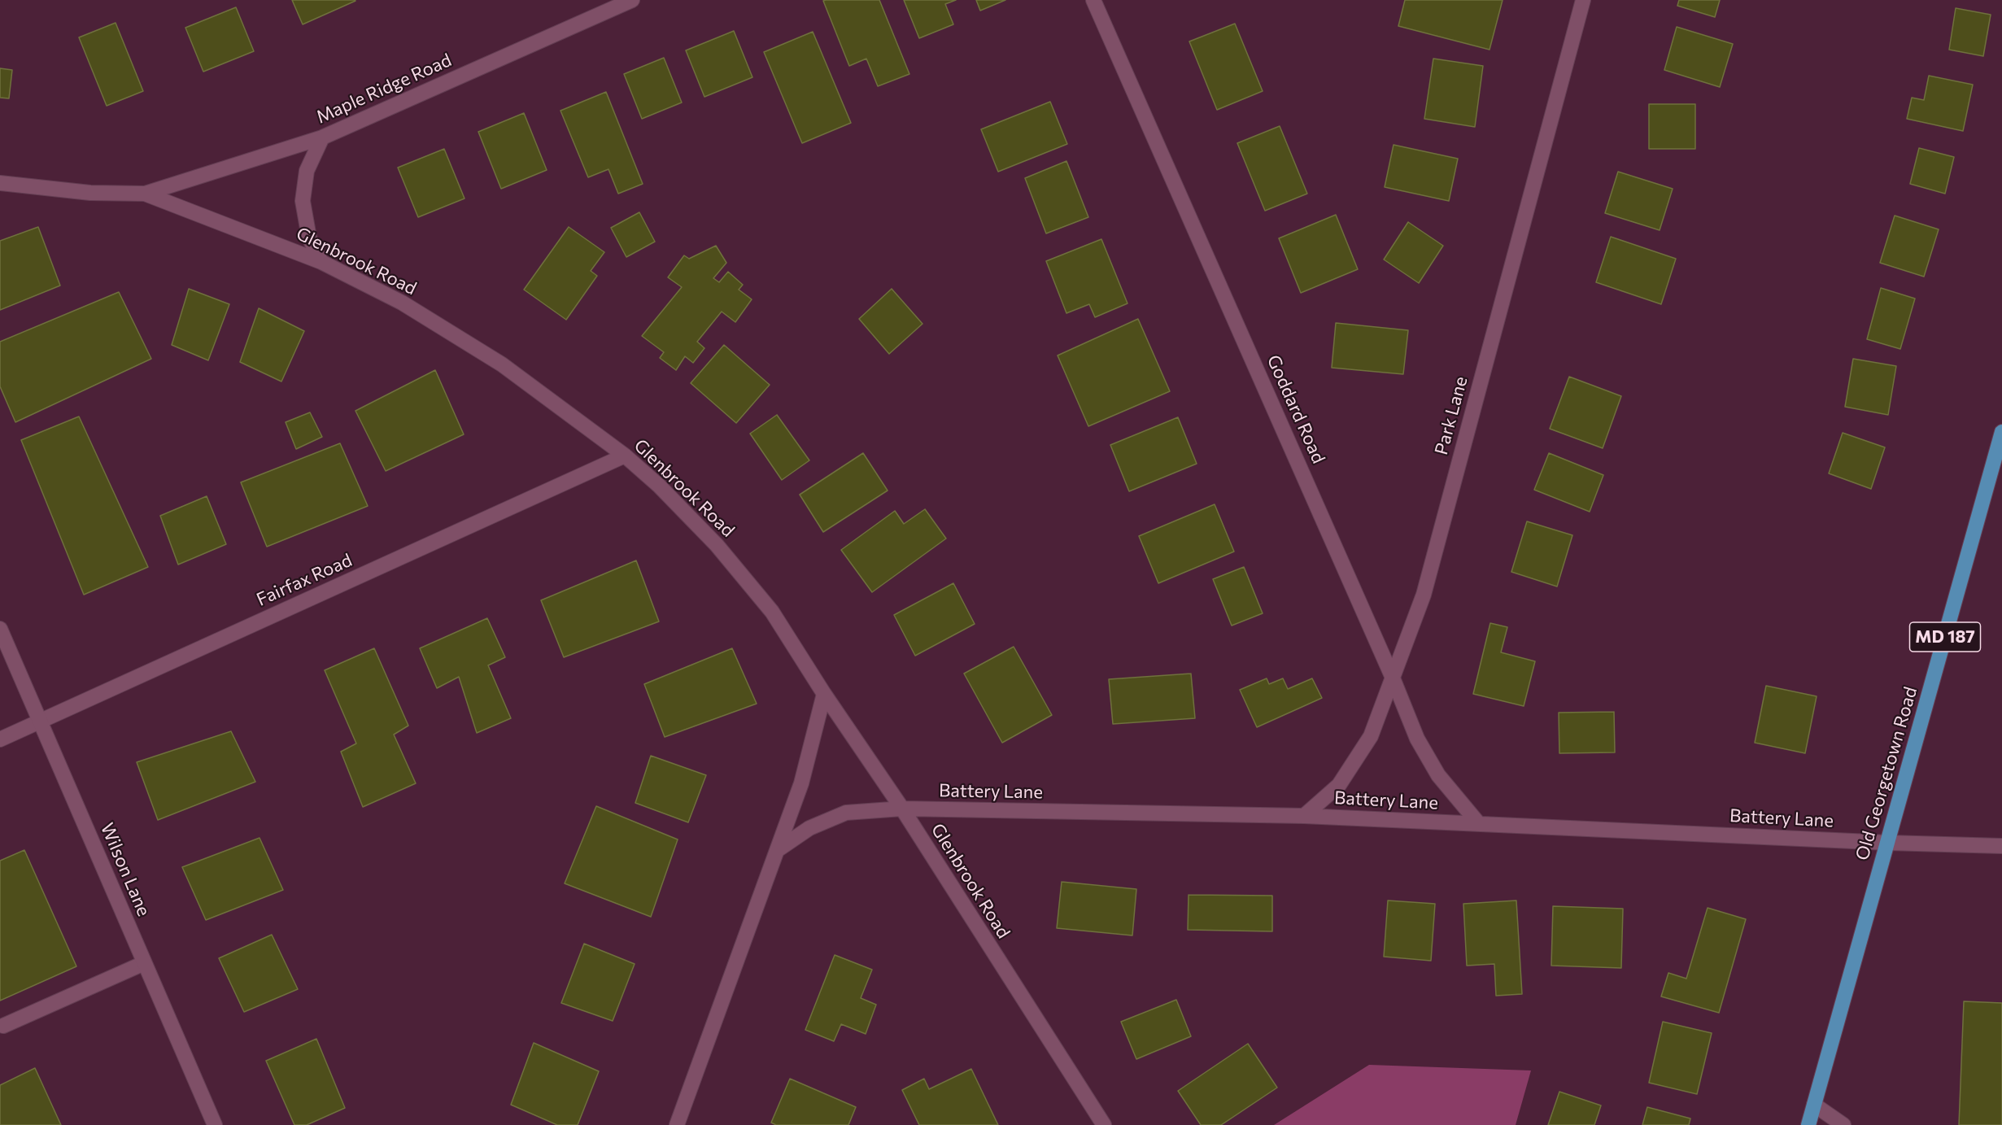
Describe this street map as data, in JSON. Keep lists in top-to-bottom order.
{
  "streets": {
    "main road": ["MD 187", "Old Georgetown Road"],
    "street": [
      "Maple Ridge Road",
      "Glenbrook Road",
      "Goddard Road",
      "Park Lane",
      "Fairfax Road",
      "Battery Lane",
      "Wilson Lane"
    ]
  },
  "crossings": [
    ["Maple Ridge Road", "Glenbrook Road"],
    ["Glenbrook Road", "Fairfax Road"],
    ["Glenbrook Road", "Battery Lane"],
    ["Goddard Road", "Park Lane"],
    ["Goddard Road", "Battery Lane"],
    ["Park Lane", "Battery Lane"],
    ["Fairfax Road", "Wilson Lane"],
    ["Old Georgetown Road", "Battery Lane"]
  ]
}
